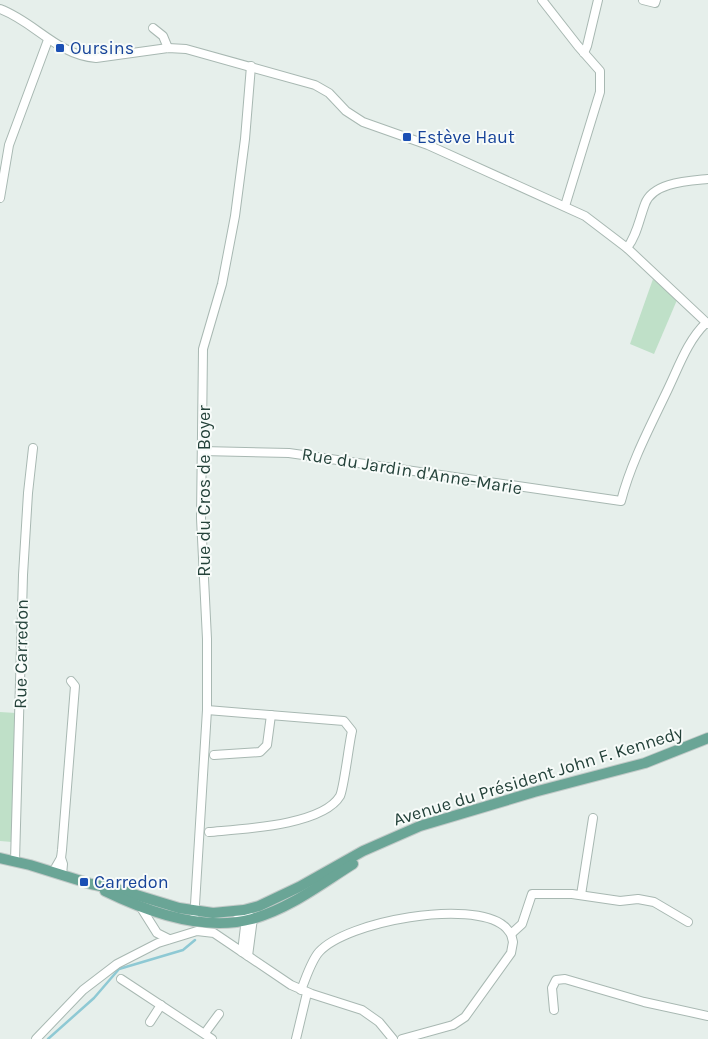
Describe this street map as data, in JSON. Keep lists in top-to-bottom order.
{
  "streets": {
    "main road": ["Avenue du Président John F. Kennedy"],
    "street": ["Rue du Jardin d'Anne-Marie", "Rue du Cros de Boyer", "Rue Carredon"]
  },
  "crossings": [
    ["Rue du Jardin d'Anne-Marie", "Rue du Cros de Boyer"],
    ["Rue du Cros de Boyer", "Avenue du Président John F. Kennedy"],
    ["Rue Carredon", "Avenue du Président John F. Kennedy"]
  ],
  "places": {
    "transit": ["Oursins", "Estève Haut", "Carredon"]
  }
}
